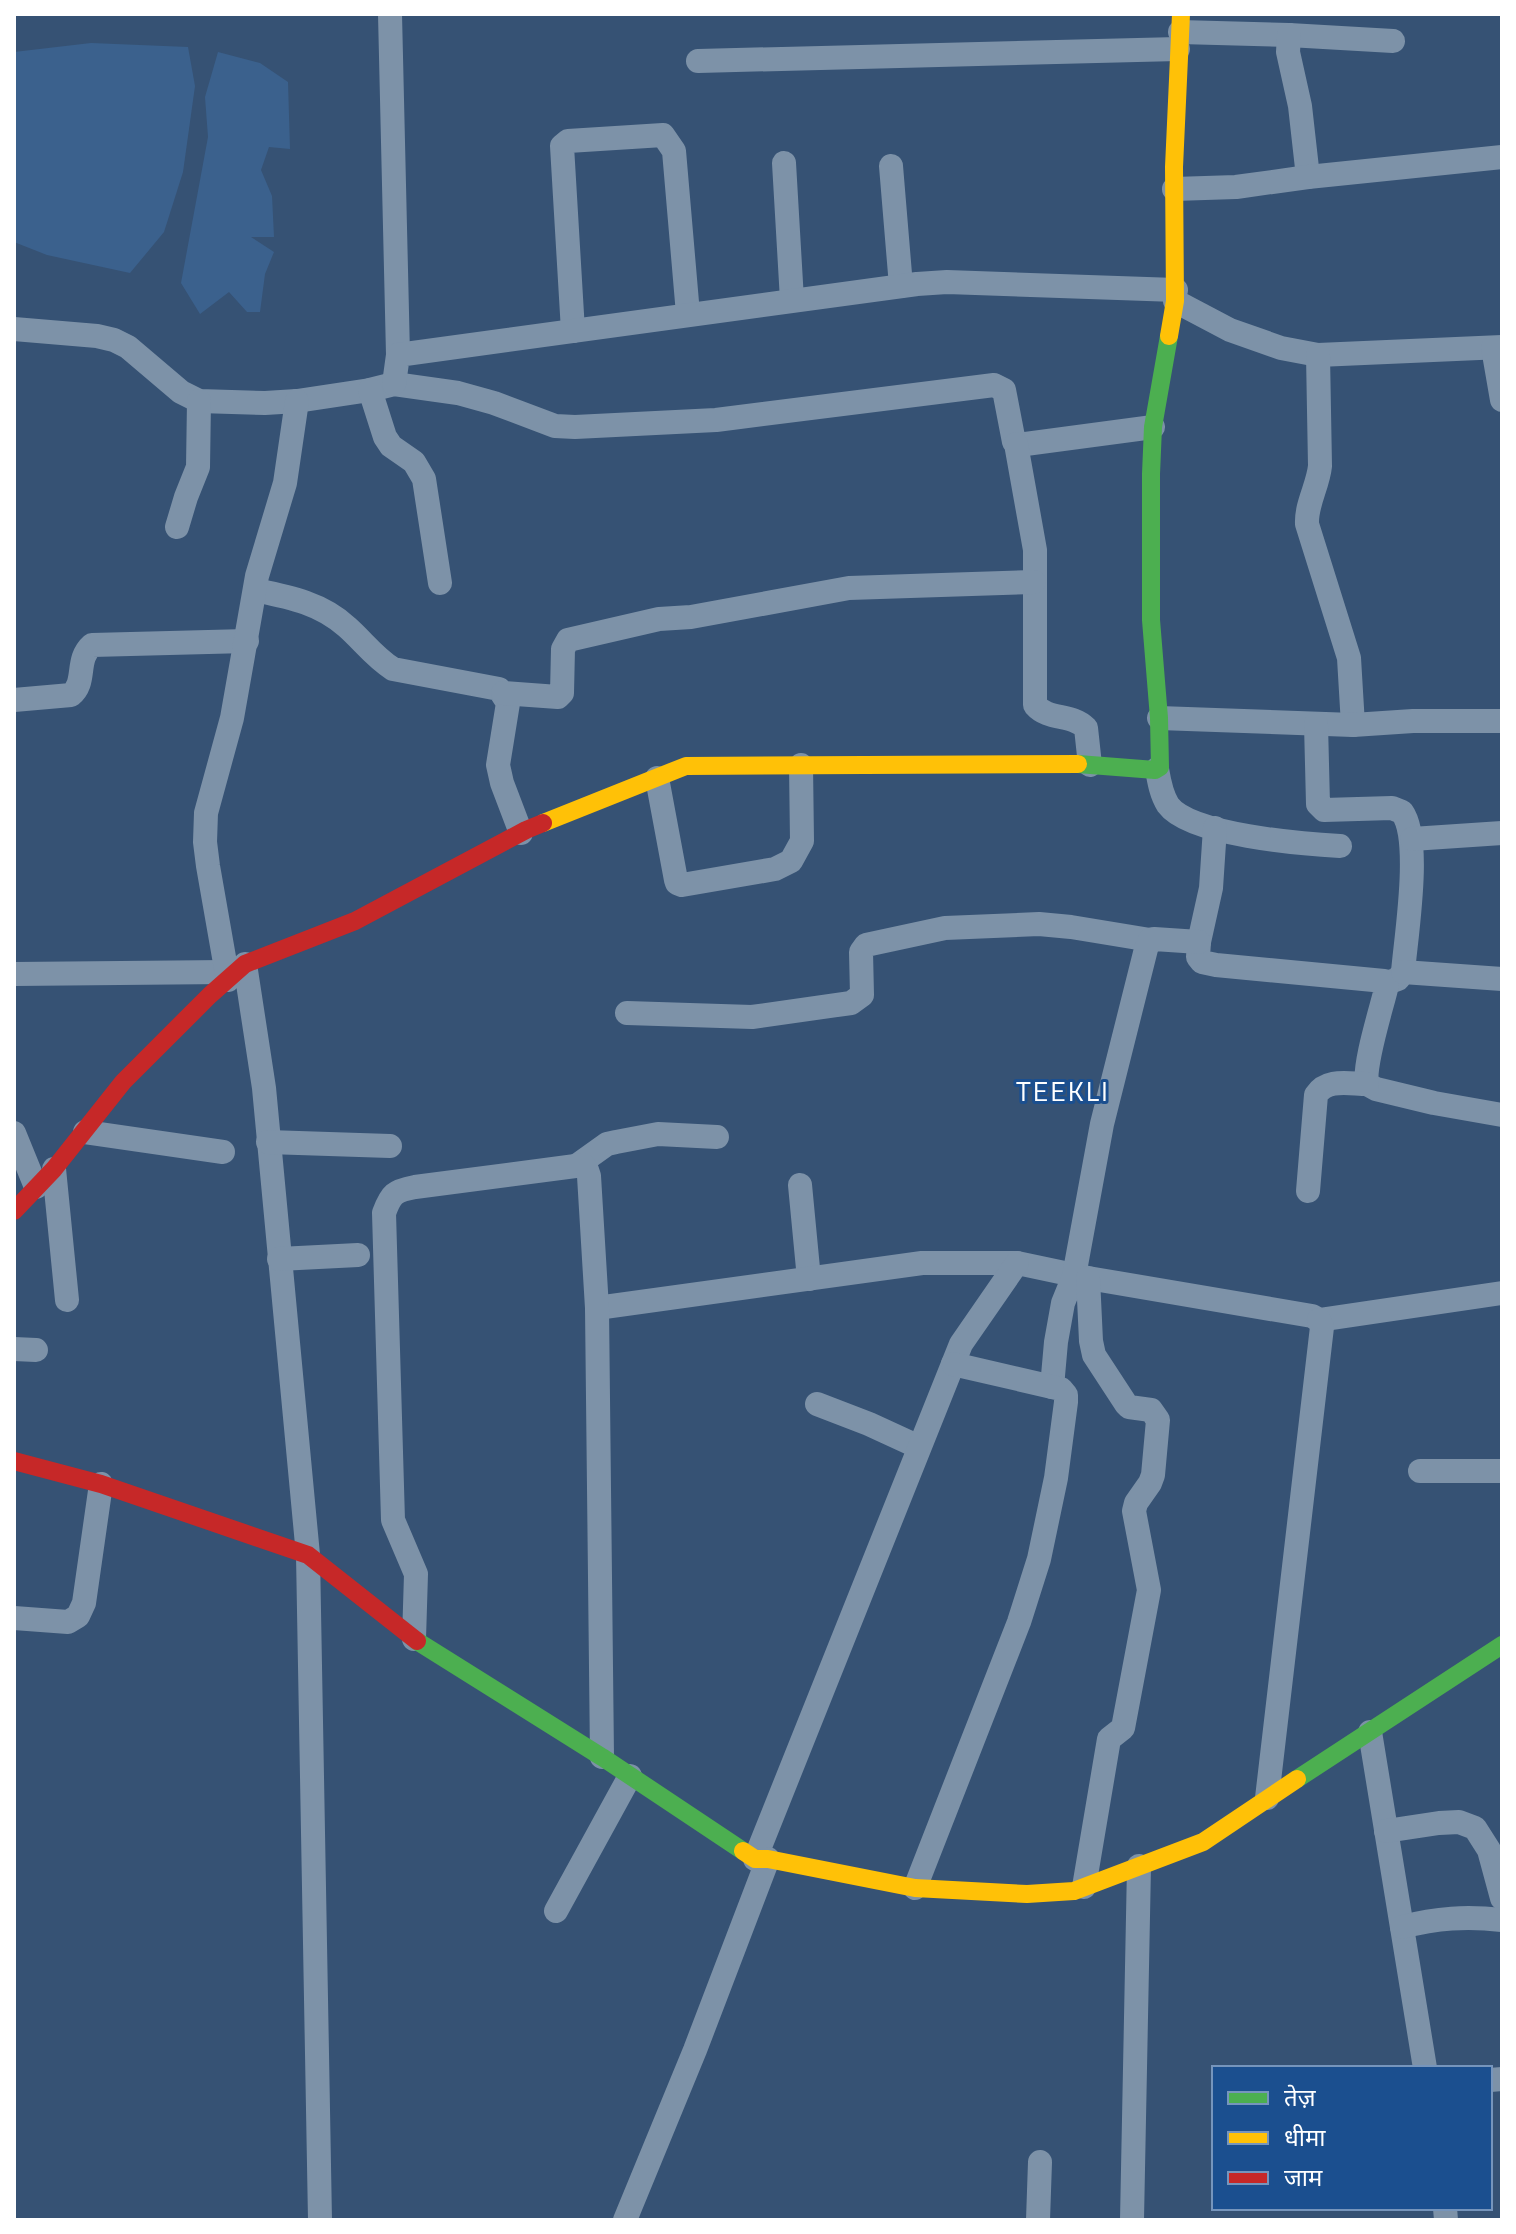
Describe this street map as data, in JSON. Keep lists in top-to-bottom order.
{
  "districts": ["TEEKLI"],
  "legend": ["तेज़", "धीमा", "जाम"]
}
